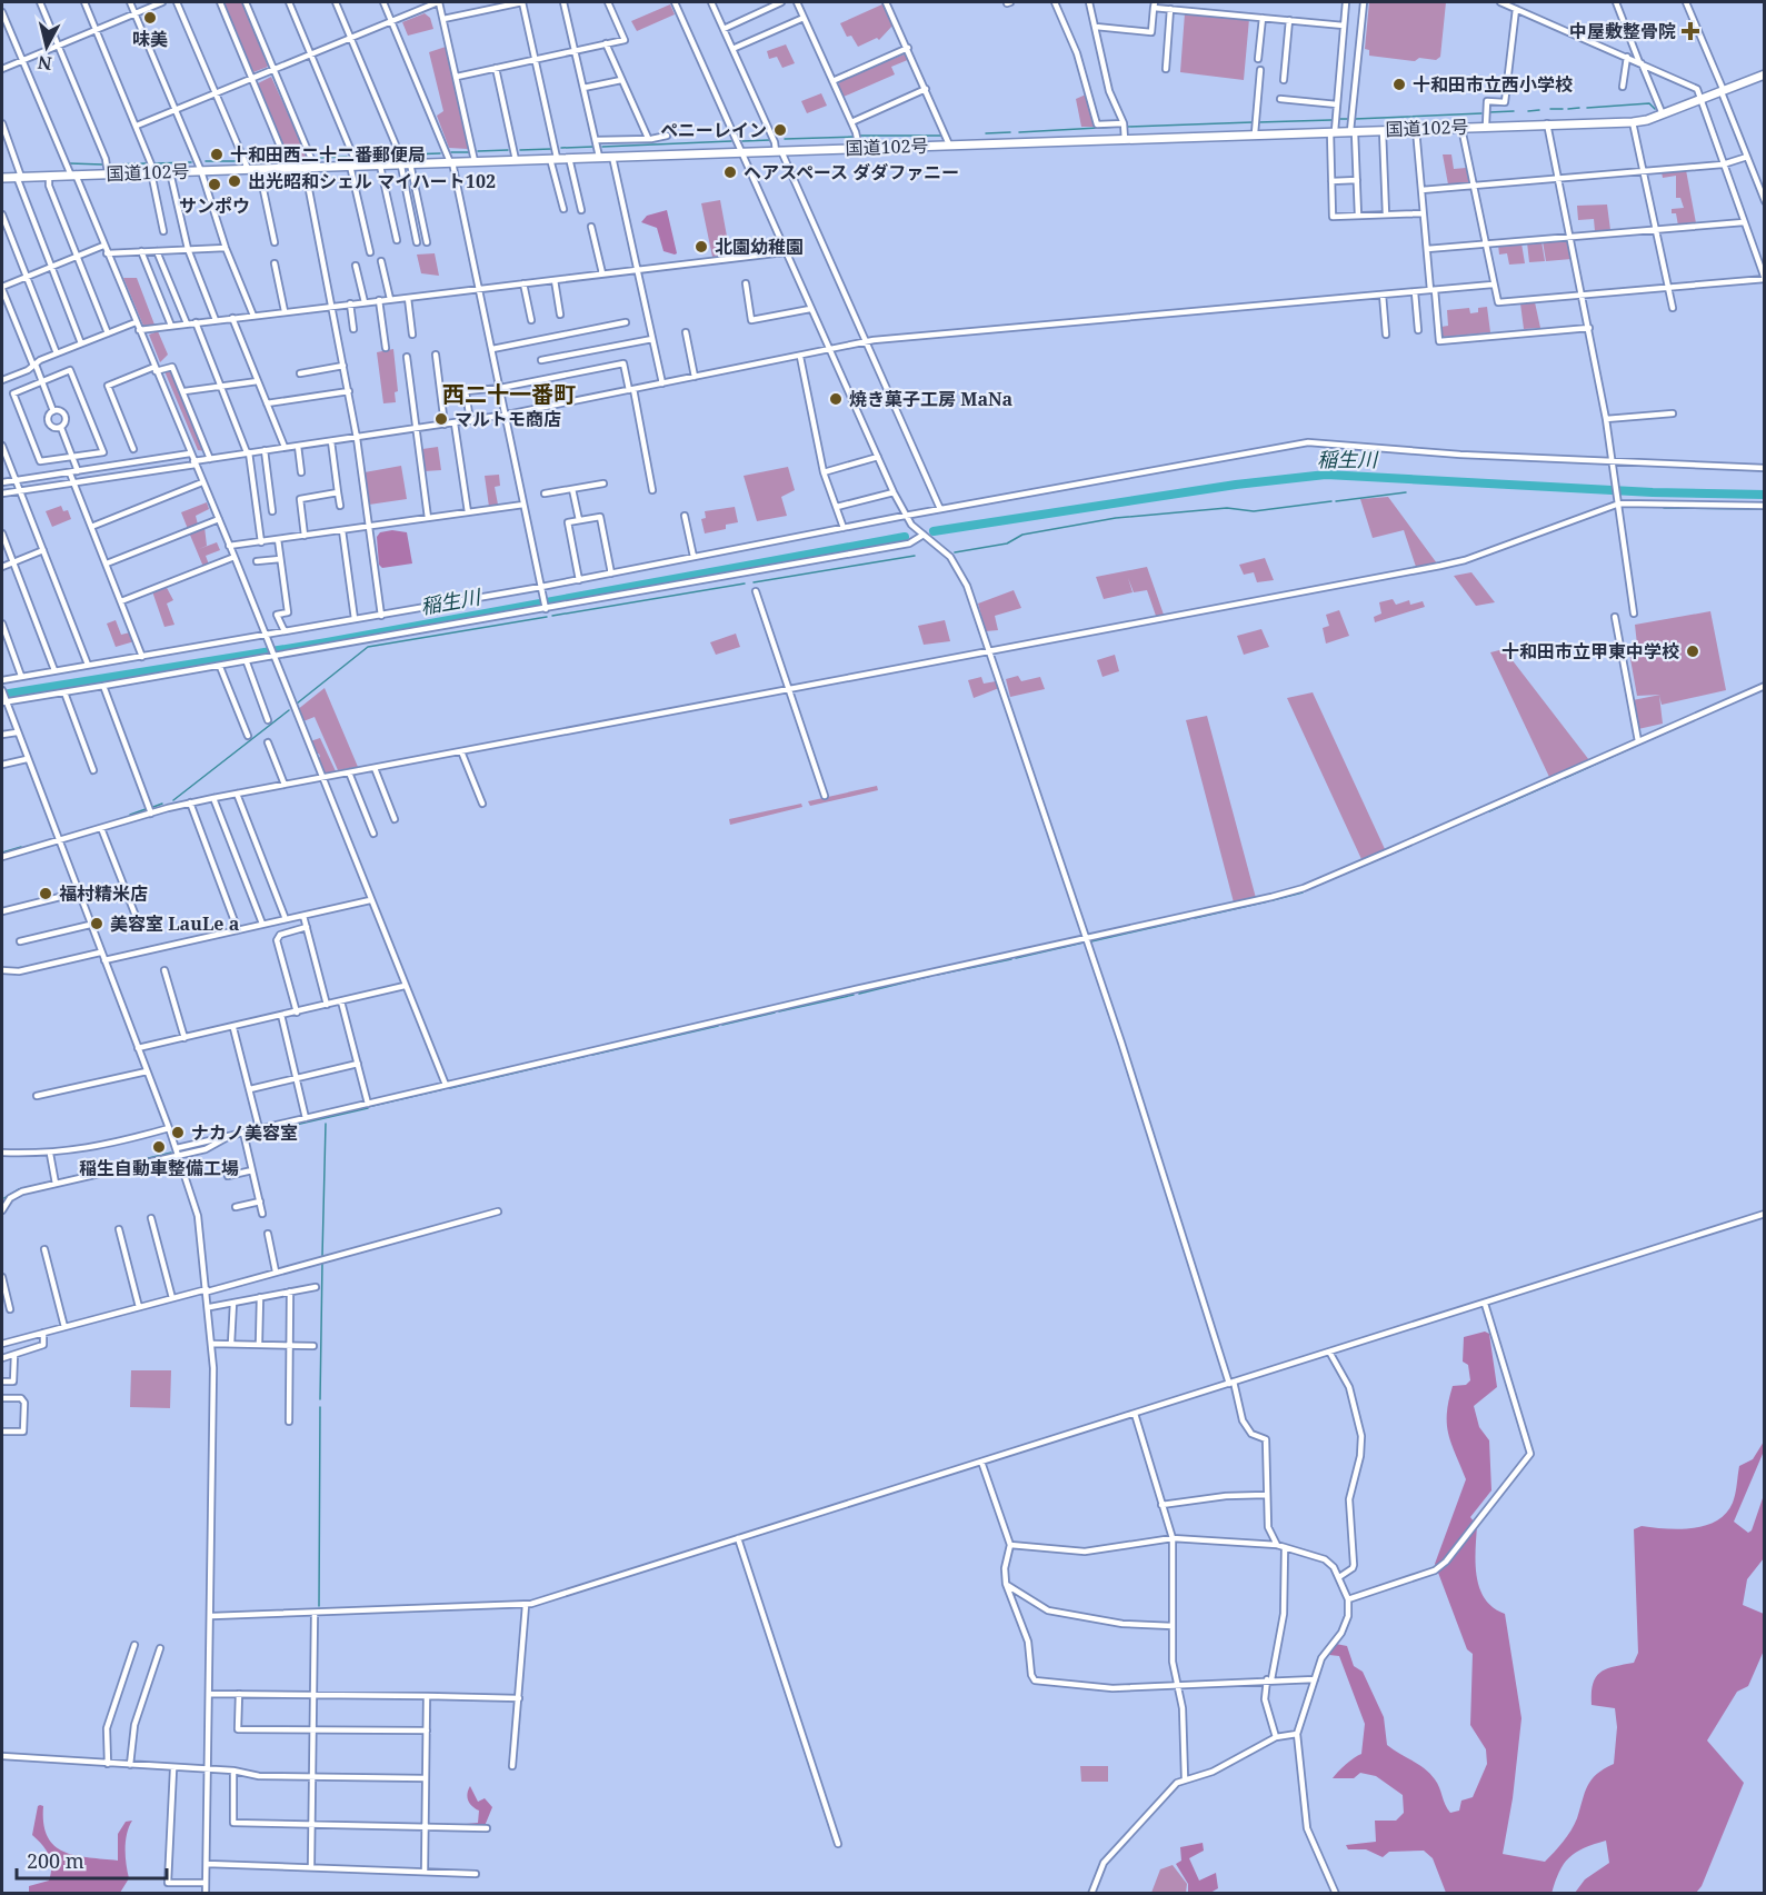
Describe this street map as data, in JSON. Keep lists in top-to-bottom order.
{
  "streets": {
    "highway": ["国道102号"]
  },
  "districts": ["西二十一番町"],
  "water": ["稲生川"],
  "places": {
    "other": [
      "味美",
      "十和田市立西小学校",
      "ペニーレイン",
      "十和田西二十二番郵便局",
      "ヘアスペース ダダファニー",
      "出光昭和シェル マイハート102",
      "サンポウ",
      "北園幼稚園",
      "焼き菓子工房 MaNa",
      "マルトモ商店",
      "十和田市立甲東中学校",
      "福村精米店",
      "美容室 LauLe a",
      "ナカノ美容室",
      "稲生自動車整備工場"
    ],
    "health": ["中屋敷整骨院"]
  },
  "scale_bar": "200 m",
  "north": "bottom"
}
